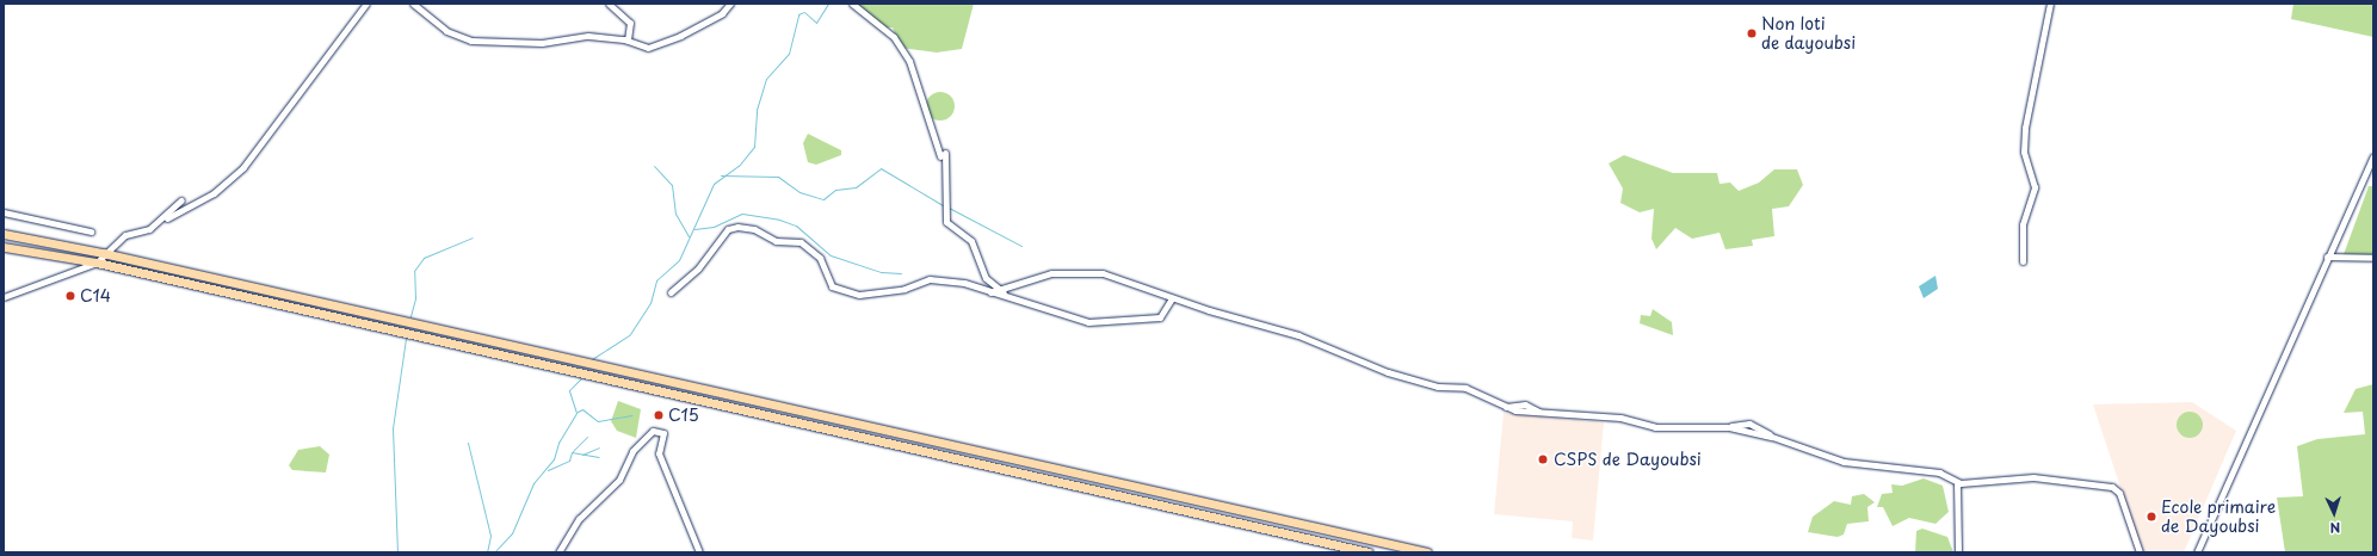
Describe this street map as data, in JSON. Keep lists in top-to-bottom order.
{
  "places": [
    "Non loti de dayoubsi",
    "C14",
    "C15",
    "CSPS de Dayoubsi",
    "Ecole primaire de Dayoubsi"
  ],
  "north": "bottom"
}
